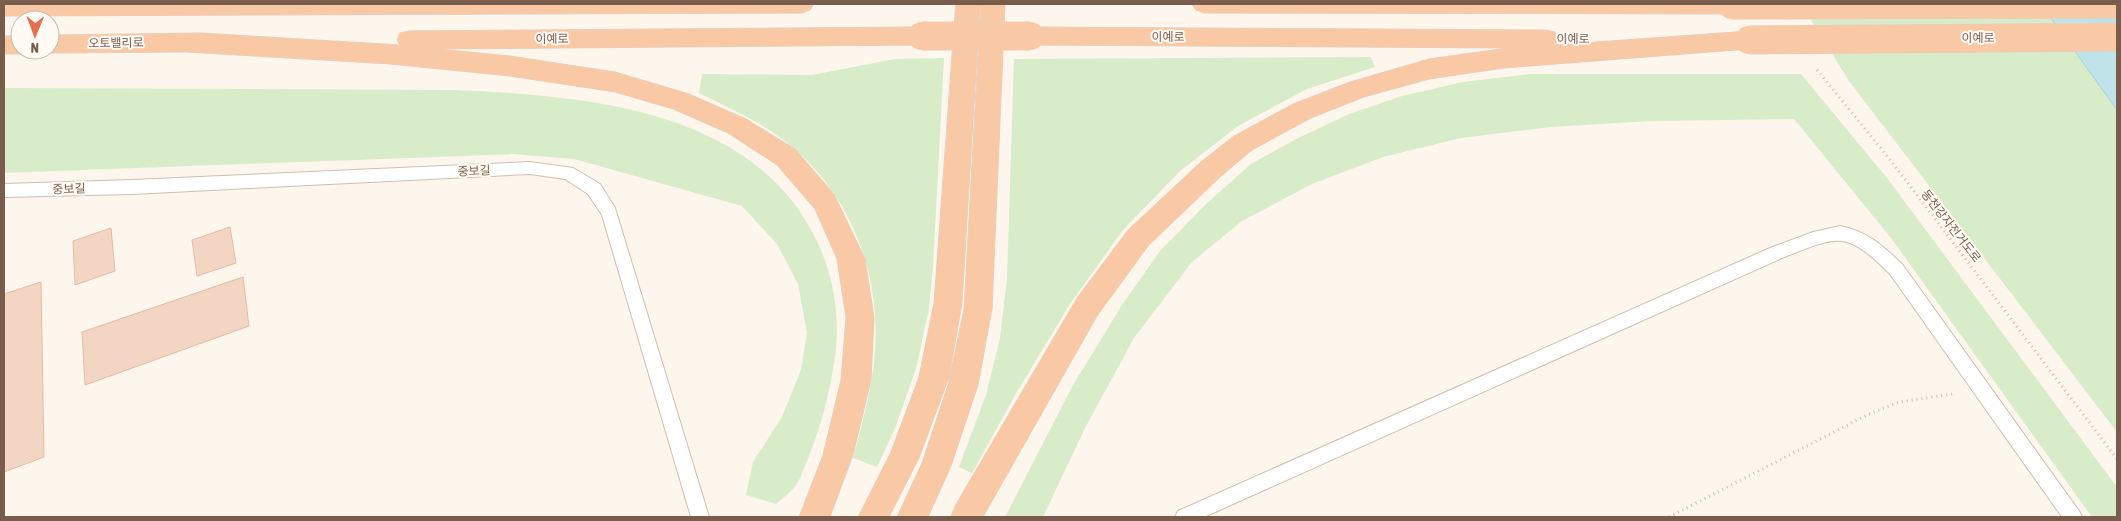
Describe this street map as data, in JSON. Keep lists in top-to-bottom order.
{
  "streets": {
    "highway": ["이예로", "오토밸리로"],
    "lane": ["중보길"],
    "path": ["동천강자전거도로"]
  },
  "crossings": [
    ["이예로", "오토밸리로"]
  ],
  "north": "bottom"
}
